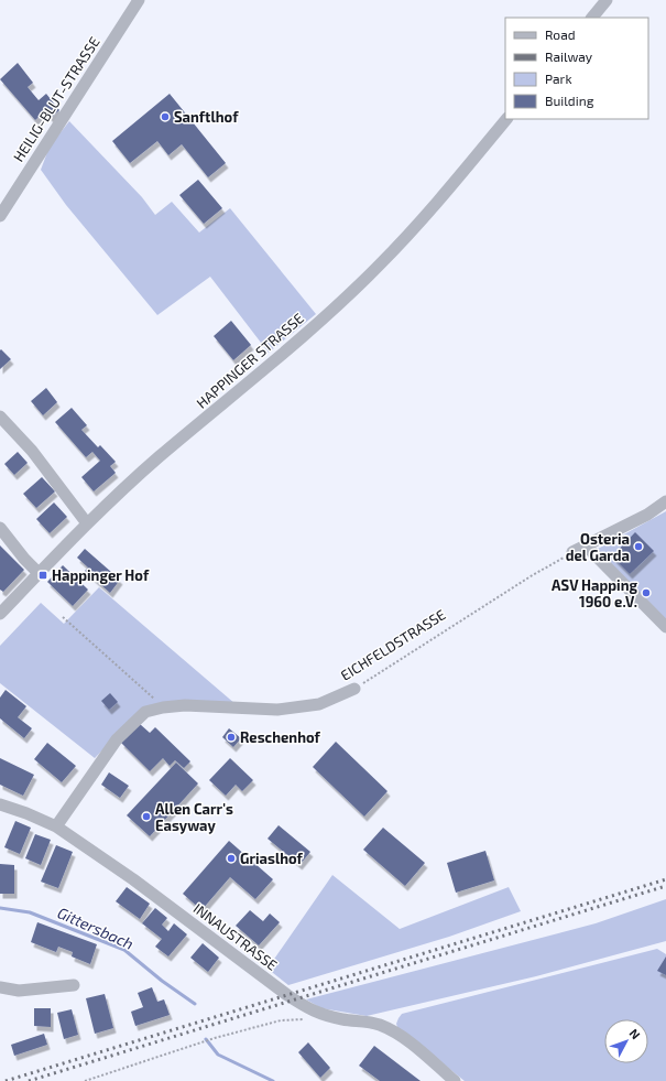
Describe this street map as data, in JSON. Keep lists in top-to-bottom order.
{
  "streets": {
    "street": [
      "HEILIG-BLUT-STRASSE",
      "HAPPINGER STRASSE",
      "EICHFELDSTRASSE",
      "INNAUSTRASSE"
    ]
  },
  "crossings": [
    ["EICHFELDSTRASSE", "INNAUSTRASSE"]
  ],
  "water": ["Gittersbach"],
  "places": {
    "other": [
      "Sanftlhof",
      "Osteria del Garda",
      "ASV Happing 1960 e.V.",
      "Reschenhof",
      "Allen Carr's Easyway",
      "Griaslhof"
    ],
    "transit": ["Happinger Hof"]
  },
  "legend": [
    "Road",
    "Railway",
    "Park",
    "Building"
  ],
  "north": "top right"
}
